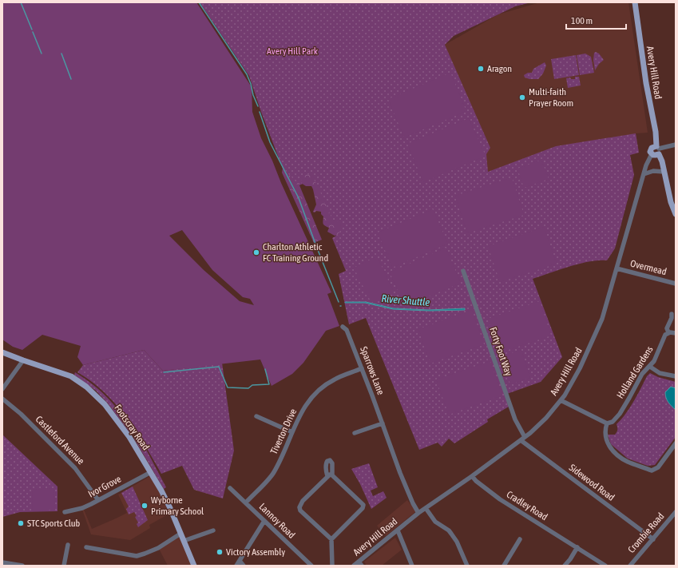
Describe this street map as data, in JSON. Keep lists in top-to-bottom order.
{
  "streets": {
    "main road": ["Avery Hill Road", "Footscray Road"],
    "street": [
      "Overmead",
      "Forty Foot Way",
      "Sparrows Lane",
      "Holland Gardens",
      "Tiverton Drive",
      "Castleford Avenue",
      "Sidewood Road",
      "Ivor Grove",
      "Cradley Road",
      "Lannoy Road",
      "Crombie Road"
    ]
  },
  "crossings": [
    ["Avery Hill Road", "Overmead"],
    ["Avery Hill Road", "Forty Foot Way"],
    ["Avery Hill Road", "Sparrows Lane"],
    ["Avery Hill Road", "Sidewood Road"],
    ["Avery Hill Road", "Cradley Road"],
    ["Sparrows Lane", "Tiverton Drive"],
    ["Footscray Road", "Ivor Grove"],
    ["Tiverton Drive", "Lannoy Road"],
    ["Castleford Avenue", "Ivor Grove"],
    ["Sidewood Road", "Crombie Road"]
  ],
  "water": ["River Shuttle"],
  "parks": ["Avery Hill Park"],
  "places": [
    "Aragon",
    "Multi-faith Prayer Room",
    "Charlton Athletic FC Training Ground",
    "Wyborne Primary School",
    "STC Sports Club",
    "Victory Assembly"
  ],
  "scale_bar": "100 m"
}
